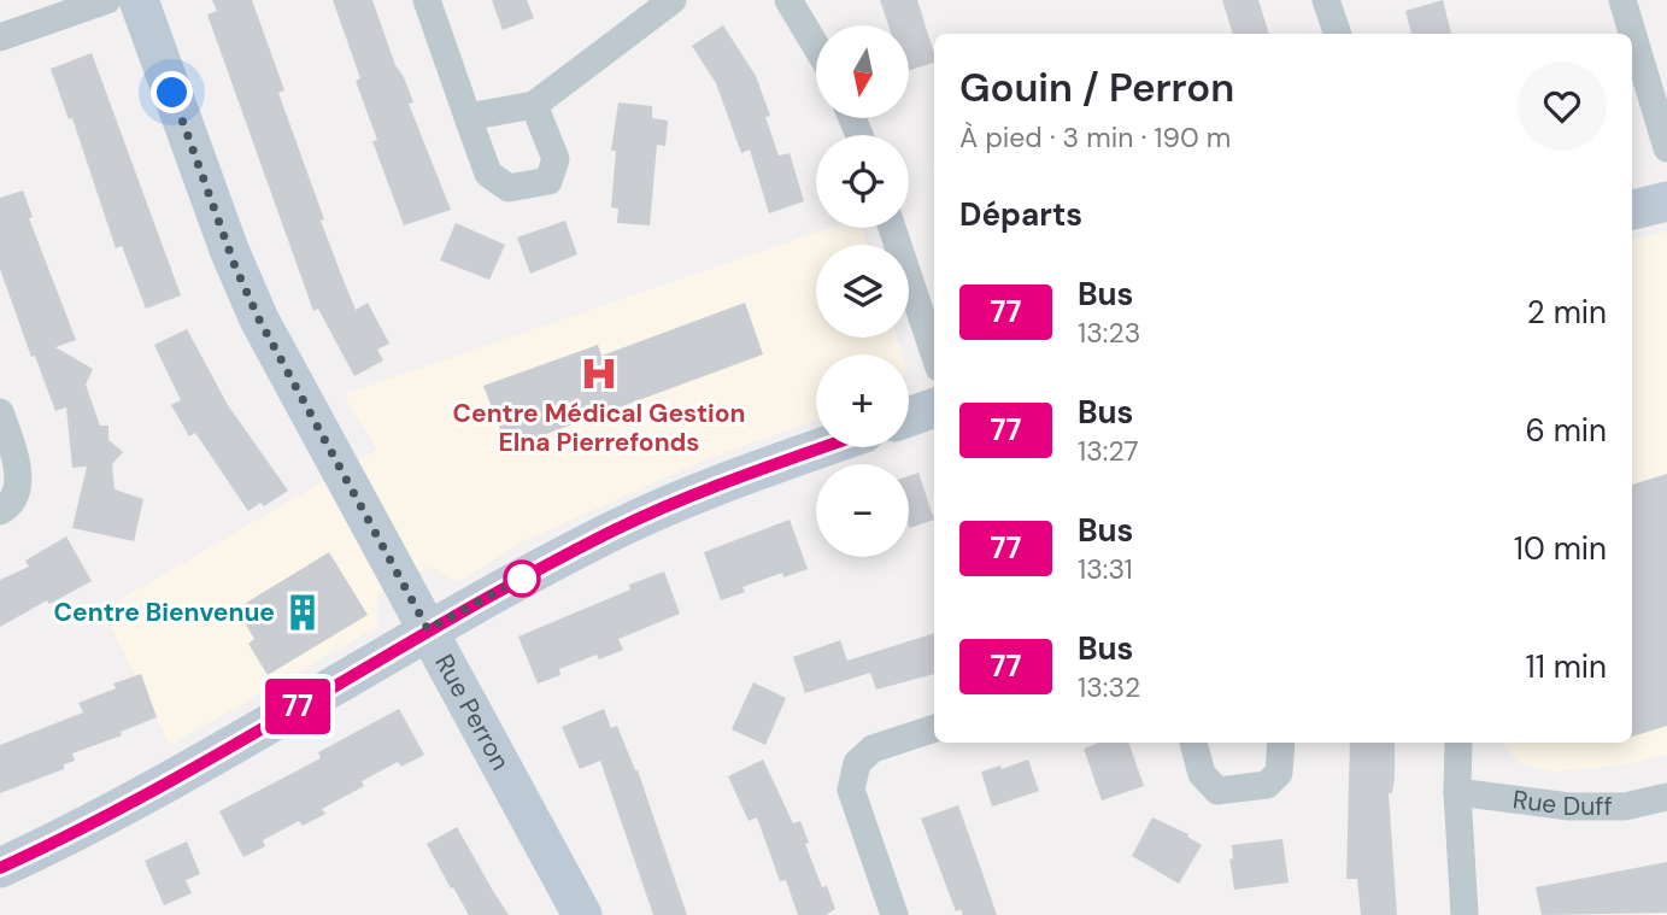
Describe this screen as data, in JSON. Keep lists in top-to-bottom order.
{
  "streets": {
    "street": ["Rue Perron", "Rue Duff"]
  },
  "places": {
    "hospital": ["Centre Médical Gestion Elna Pierrefonds"],
    "building": ["Centre Bienvenue"]
  },
  "lines": ["bus line 77"],
  "north": "bottom",
  "page": {
    "on_map": "77",
    "map_buttons": ["+", "−"],
    "heading": [
      ["Gouin / Perron", "À pied · 3 min · 190 m"],
      "Départs"
    ],
    "list": [
      {
        "mark": "77",
        "name": "Bus",
        "note": "13:23",
        "value": "2 min"
      },
      {
        "mark": "77",
        "name": "Bus",
        "note": "13:27",
        "value": "6 min"
      },
      {
        "mark": "77",
        "name": "Bus",
        "note": "13:31",
        "value": "10 min"
      },
      {
        "mark": "77",
        "name": "Bus",
        "note": "13:32",
        "value": "11 min"
      }
    ]
  }
}
